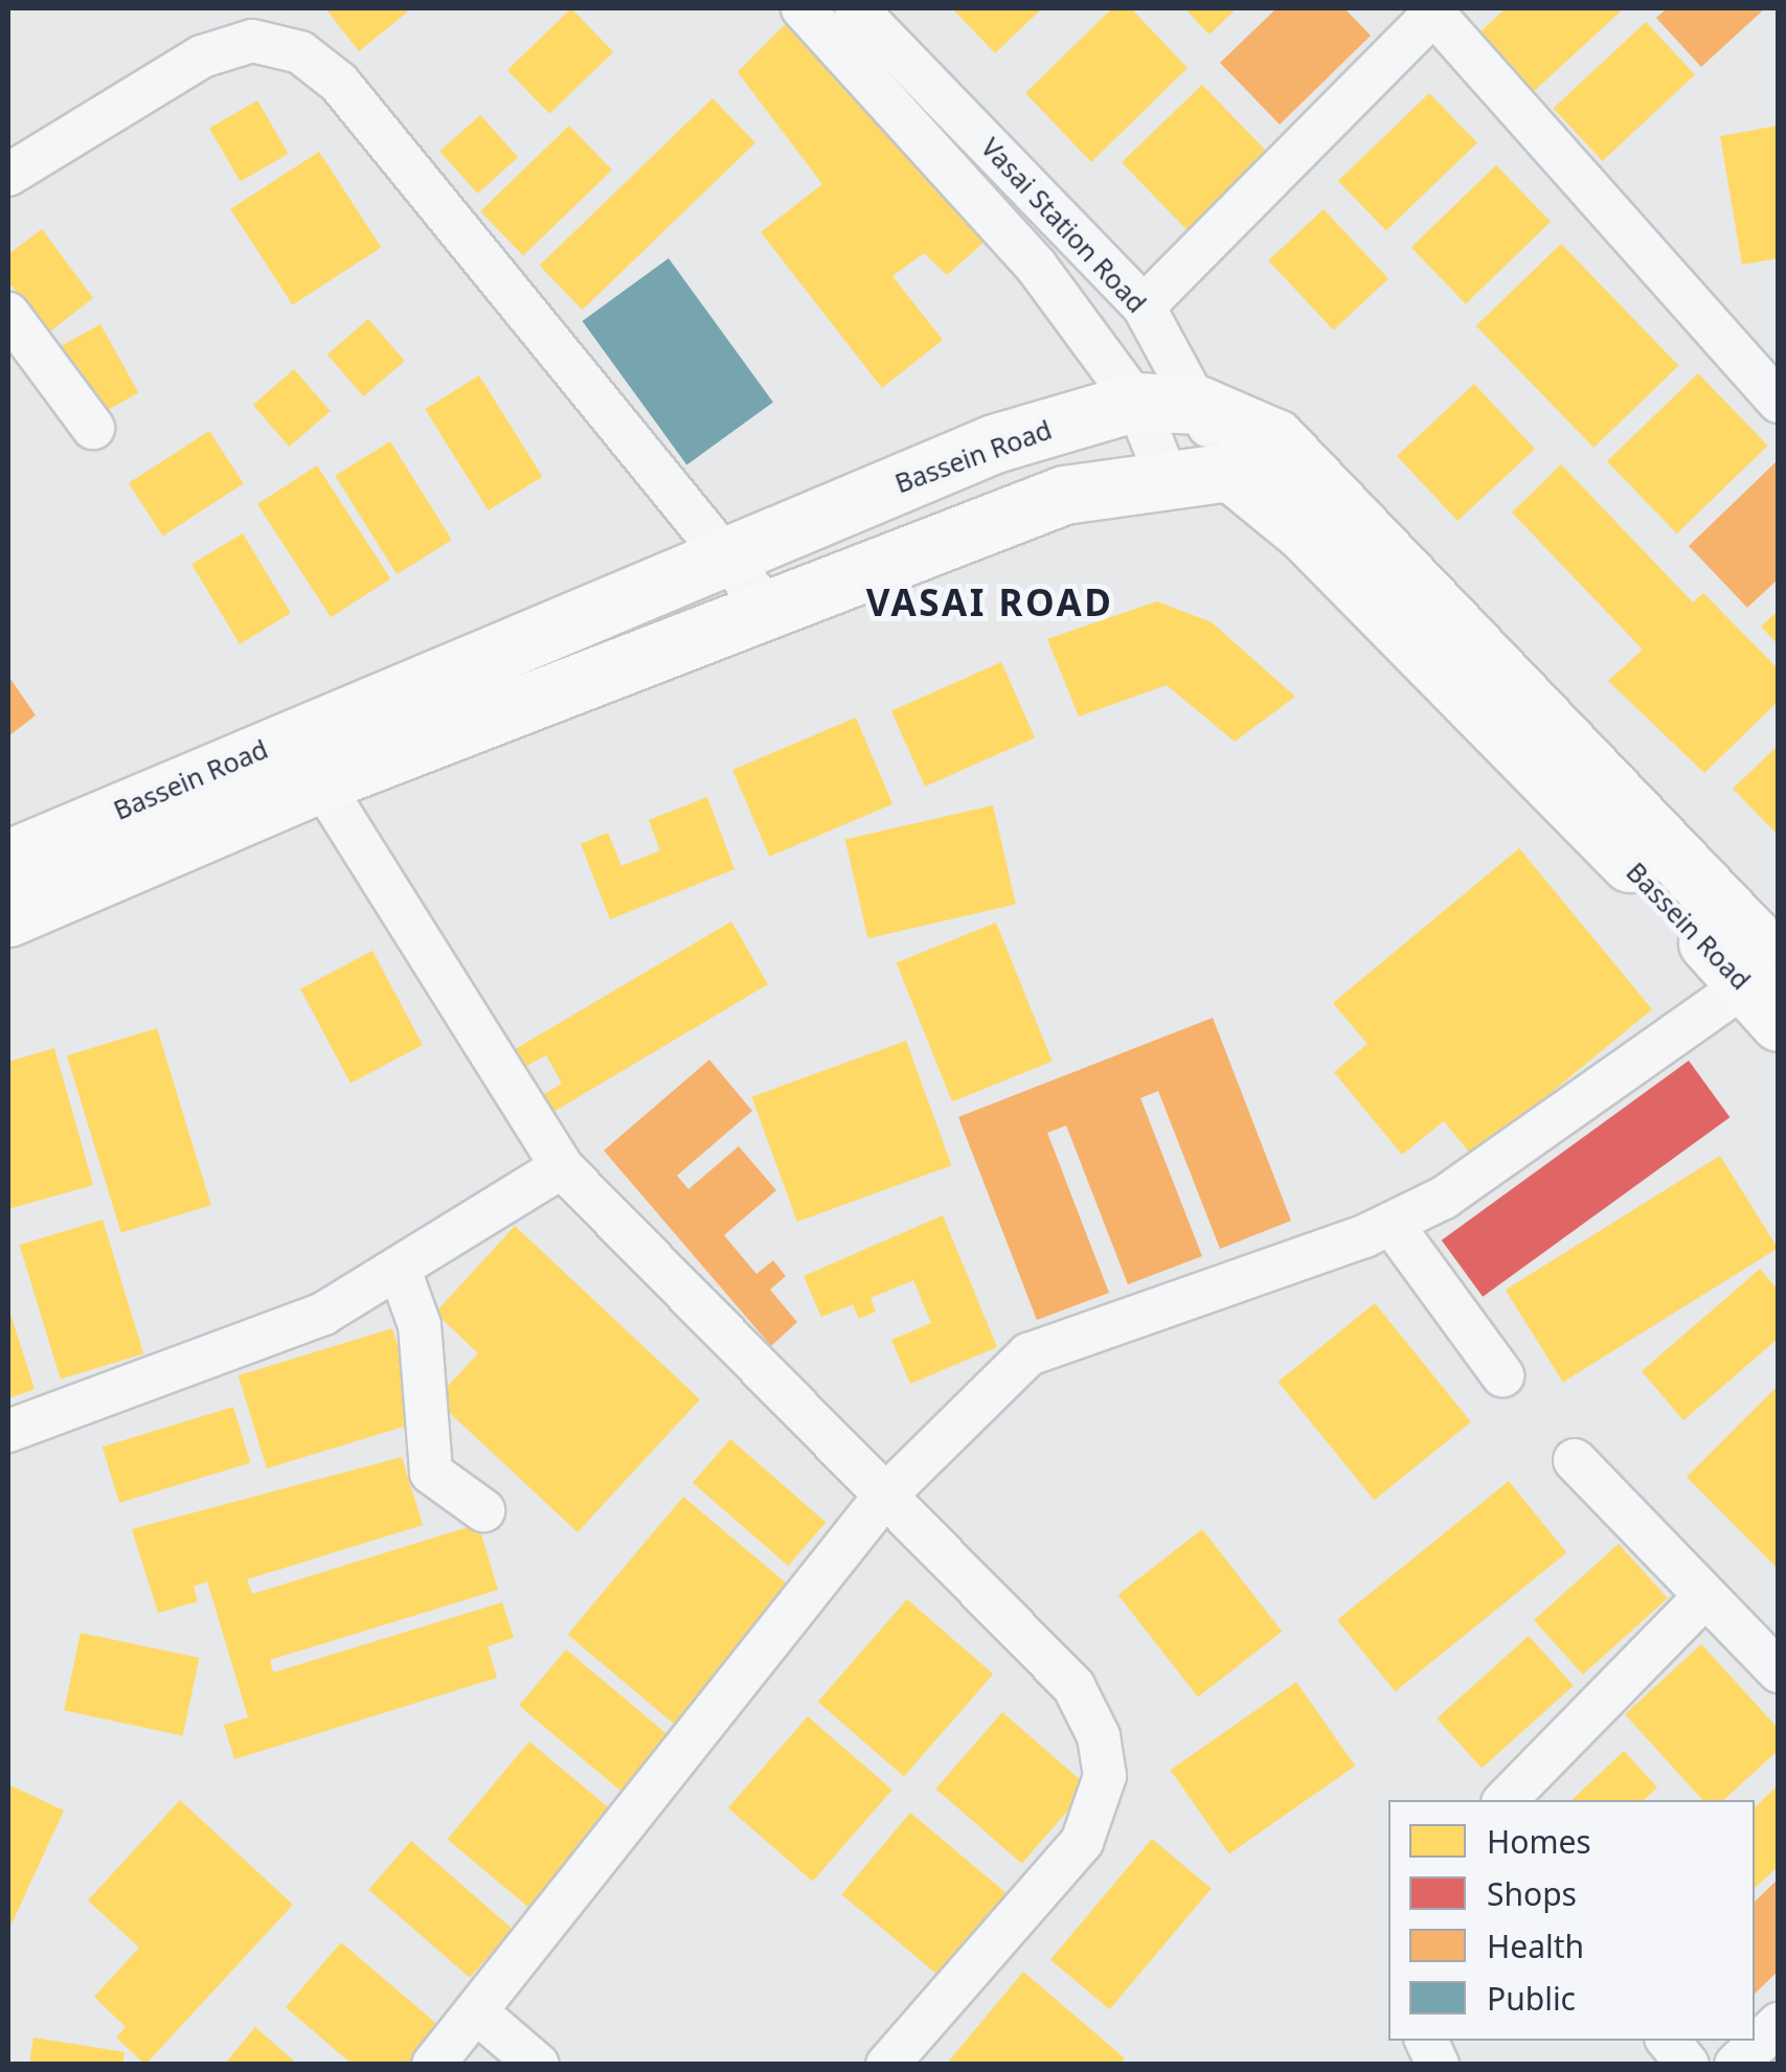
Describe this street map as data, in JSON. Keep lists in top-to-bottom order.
{
  "streets": {
    "main road": ["Bassein Road"],
    "street": ["Vasai Station Road"]
  },
  "crossings": [
    ["Vasai Station Road", "Bassein Road"]
  ],
  "districts": ["VASAI ROAD"],
  "legend": [
    "Homes",
    "Shops",
    "Health",
    "Public"
  ]
}
